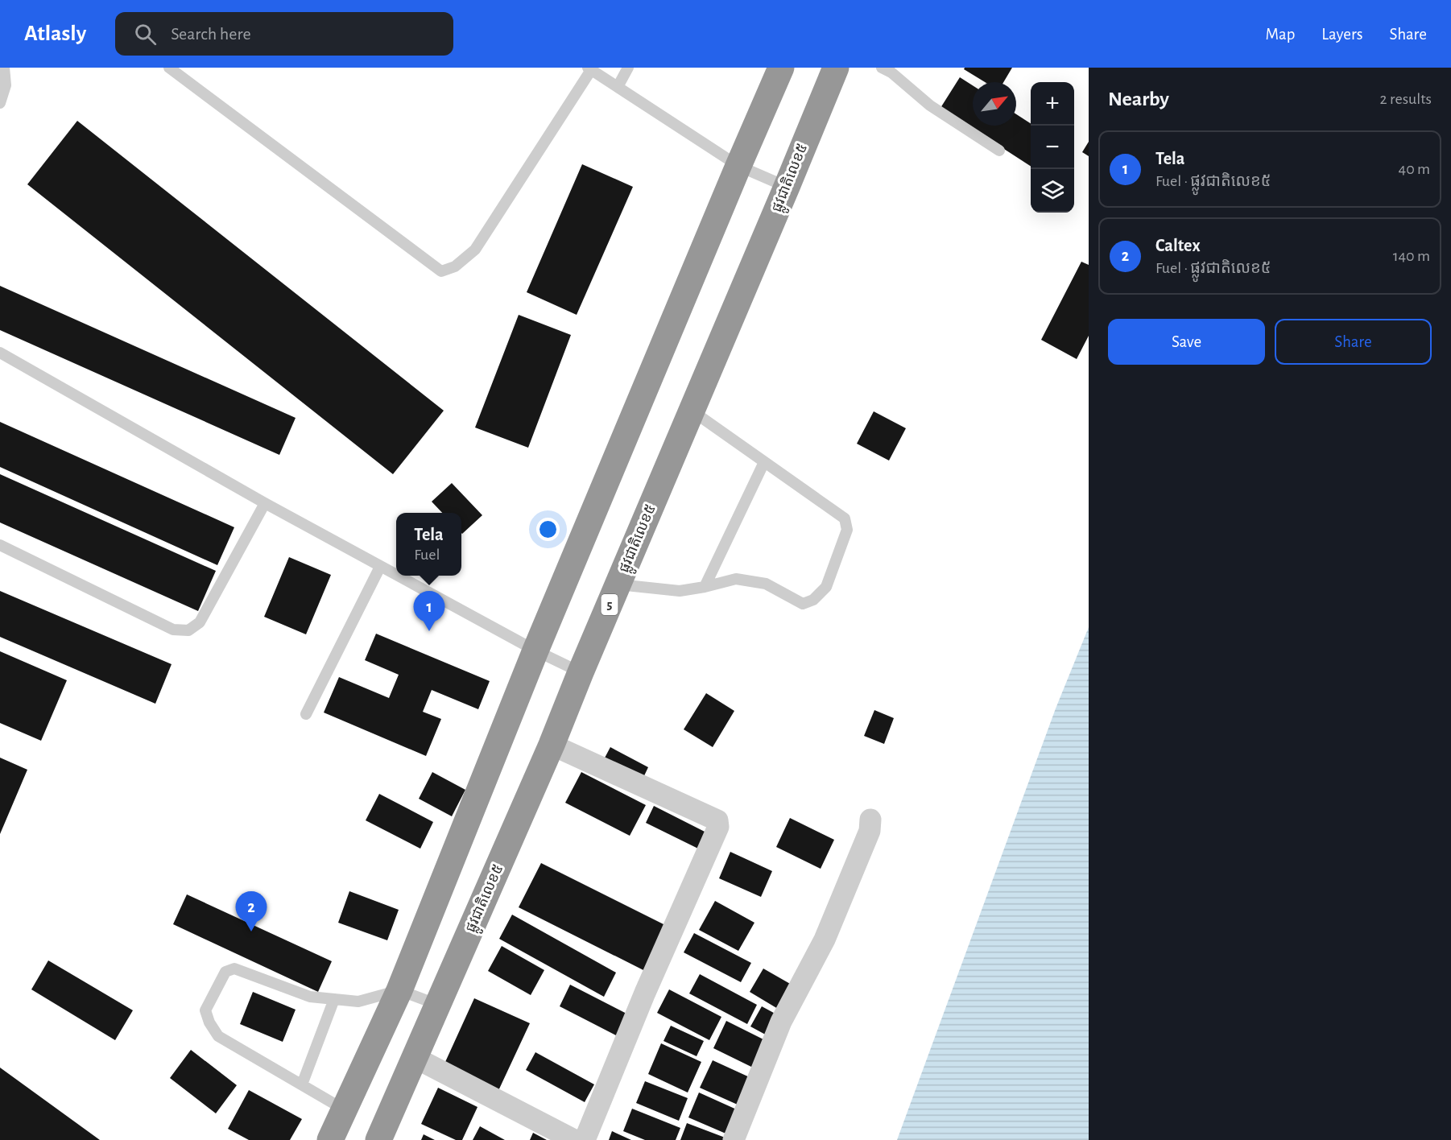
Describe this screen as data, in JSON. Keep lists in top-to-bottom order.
{
  "streets": {
    "highway": ["ផ្លូវជាតិលេខ៥", "5"]
  },
  "north": "top right",
  "page": {
    "header": "Atlasly",
    "search": "Search here",
    "nav": ["Map", "Layers", "Share"],
    "heading": ["Nearby", "2 results"],
    "map_buttons": ["+", "−"],
    "list": [
      {
        "mark": "1",
        "name": "Tela",
        "note": "Fuel · ផ្លូវជាតិលេខ៥",
        "value": "40 m"
      },
      {
        "mark": "2",
        "name": "Caltex",
        "note": "Fuel · ផ្លូវជាតិលេខ៥",
        "value": "140 m"
      }
    ],
    "buttons": ["Save", "Share"],
    "popup": ["Tela", "Fuel"],
    "pins": ["1", "2"]
  }
}
